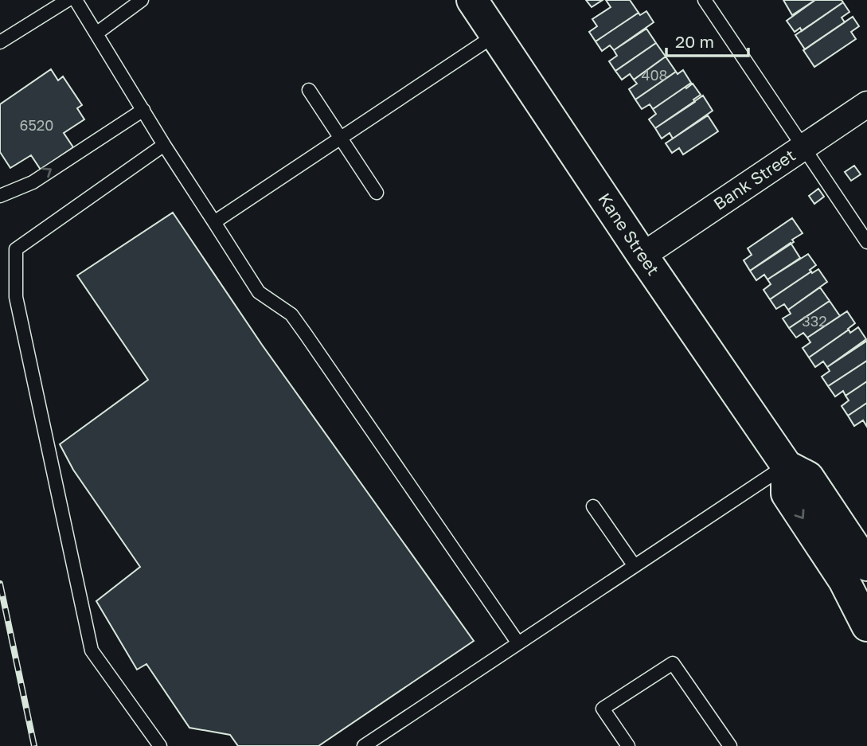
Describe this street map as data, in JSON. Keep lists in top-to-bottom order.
{
  "streets": {
    "main road": ["Kane Street"],
    "street": ["Bank Street"]
  },
  "crossings": [
    ["Bank Street", "Kane Street"]
  ],
  "house_numbers": ["408", "6520", "332"],
  "scale_bar": "20 m"
}
